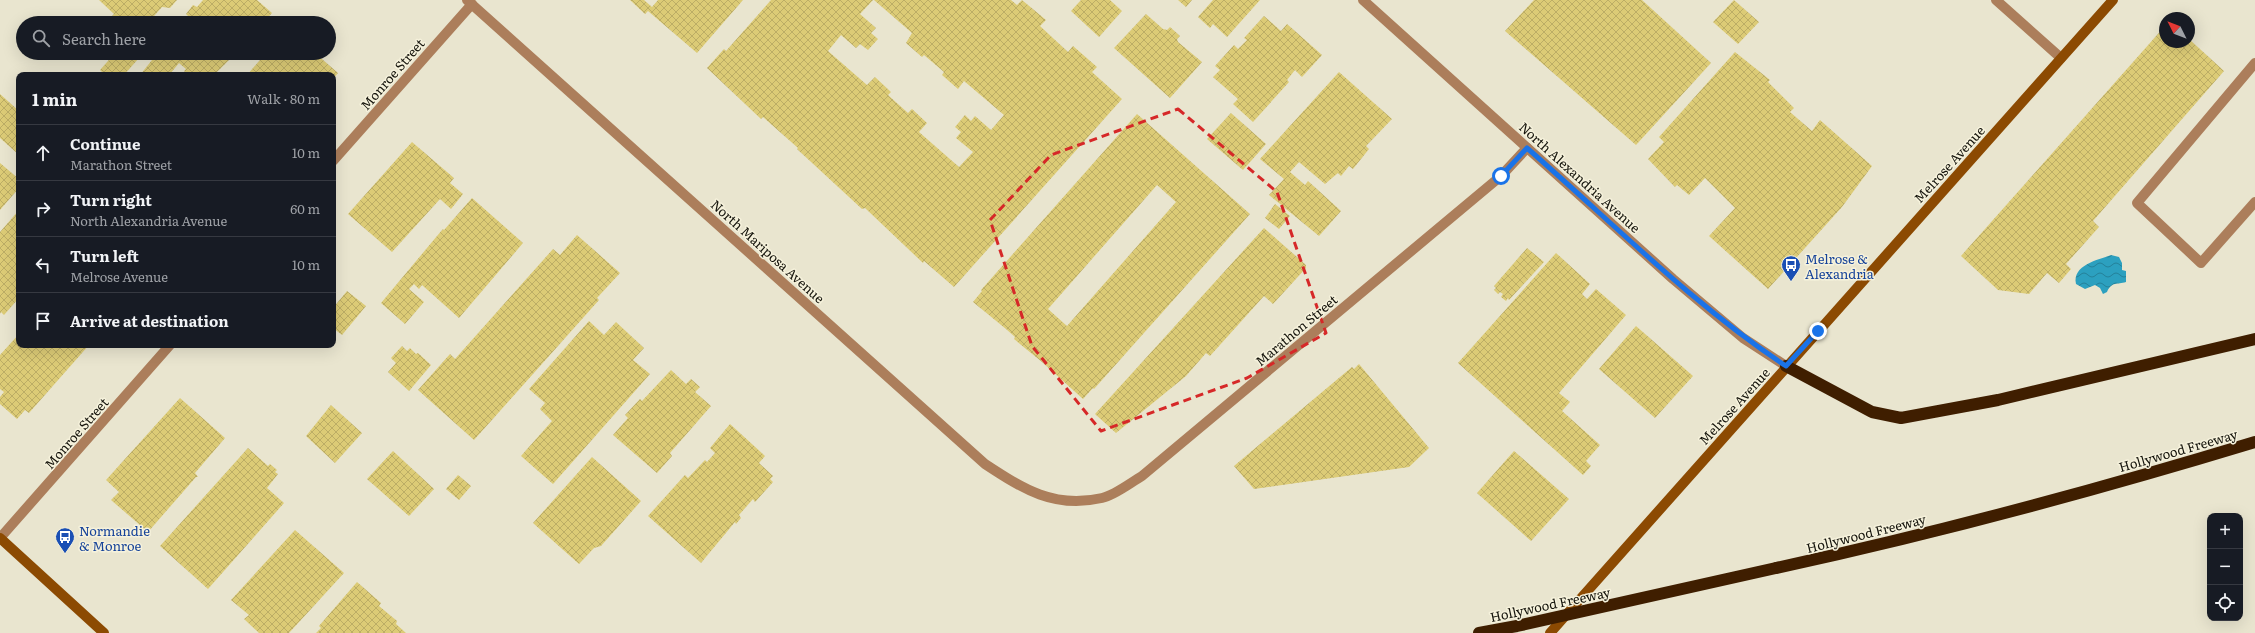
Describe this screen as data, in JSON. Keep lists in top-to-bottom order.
{
  "streets": {
    "highway": ["Hollywood Freeway"],
    "main road": ["Melrose Avenue"],
    "street": [
      "Monroe Street",
      "North Alexandria Avenue",
      "North Mariposa Avenue",
      "Marathon Street"
    ]
  },
  "crossings": [
    ["Monroe Street", "North Mariposa Avenue"],
    ["Melrose Avenue", "North Alexandria Avenue"],
    ["North Alexandria Avenue", "Marathon Street"],
    ["North Mariposa Avenue", "Marathon Street"]
  ],
  "places": {
    "bus stop": ["Melrose & Alexandria", "Normandie & Monroe"]
  },
  "north": "top left",
  "page": {
    "search": "Search here",
    "heading": ["1 min", "Walk · 80 m"],
    "list": [
      ["Continue", "Marathon Street", "10 m"],
      ["Turn right", "North Alexandria Avenue", "60 m"],
      ["Turn left", "Melrose Avenue", "10 m"],
      "Arrive at destination"
    ],
    "map_buttons": ["+", "−"]
  }
}
